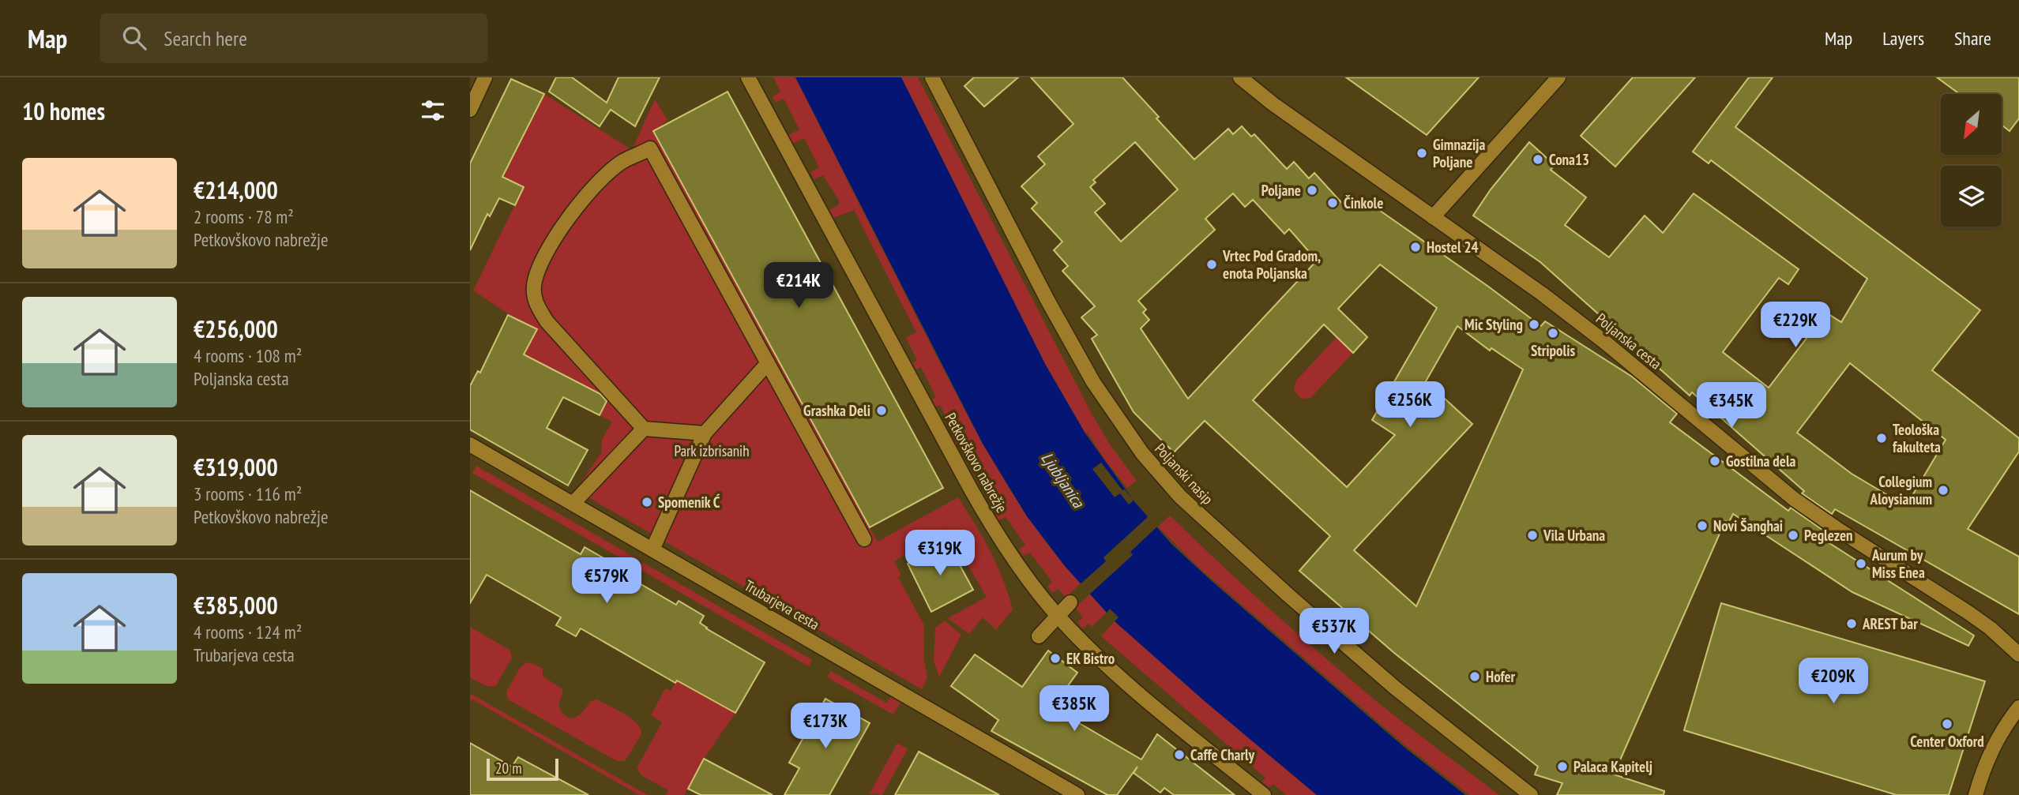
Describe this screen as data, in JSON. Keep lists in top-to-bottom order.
{
  "streets": {
    "street": [
      "Poljanska cesta",
      "Petkovškovo nabrežje",
      "Poljanski nasip",
      "Trubarjeva cesta"
    ]
  },
  "water": ["Ljubljanica"],
  "parks": ["Park izbrisanih"],
  "places": [
    "Gimnazija Poljane",
    "Cona13",
    "Poljane",
    "Činkole",
    "Hostel 24",
    "Vrtec Pod Gradom, enota Poljanska",
    "Mic Styling",
    "Stripolis",
    "Grashka Deli",
    "Teološka fakulteta",
    "Gostilna dela",
    "Collegium Aloysianum",
    "Spomenik Ć",
    "Novi Šanghai",
    "Vila Urbana",
    "Peglezen",
    "Aurum by Miss Enea",
    "AREST bar",
    "EK Bistro",
    "Hofer",
    "Center Oxford",
    "Caffe Charly",
    "Palaca Kapitelj"
  ],
  "scale_bar": "20 m",
  "north": "bottom left",
  "page": {
    "header": "Map",
    "search": "Search here",
    "nav": ["Map", "Layers", "Share"],
    "heading": "10 homes",
    "list": [
      {
        "name": "€214,000",
        "note": "2 rooms · 78 m² · Petkovškovo nabrežje"
      },
      {
        "name": "€256,000",
        "note": "4 rooms · 108 m² · Poljanska cesta"
      },
      {
        "name": "€319,000",
        "note": "3 rooms · 116 m² · Petkovškovo nabrežje"
      },
      {
        "name": "€385,000",
        "note": "4 rooms · 124 m² · Trubarjeva cesta"
      }
    ],
    "price": [
      "€214K",
      "€229K",
      "€256K",
      "€345K",
      "€319K",
      "€579K",
      "€537K",
      "€209K",
      "€385K",
      "€173K"
    ],
    "scale": "20 m"
  }
}
